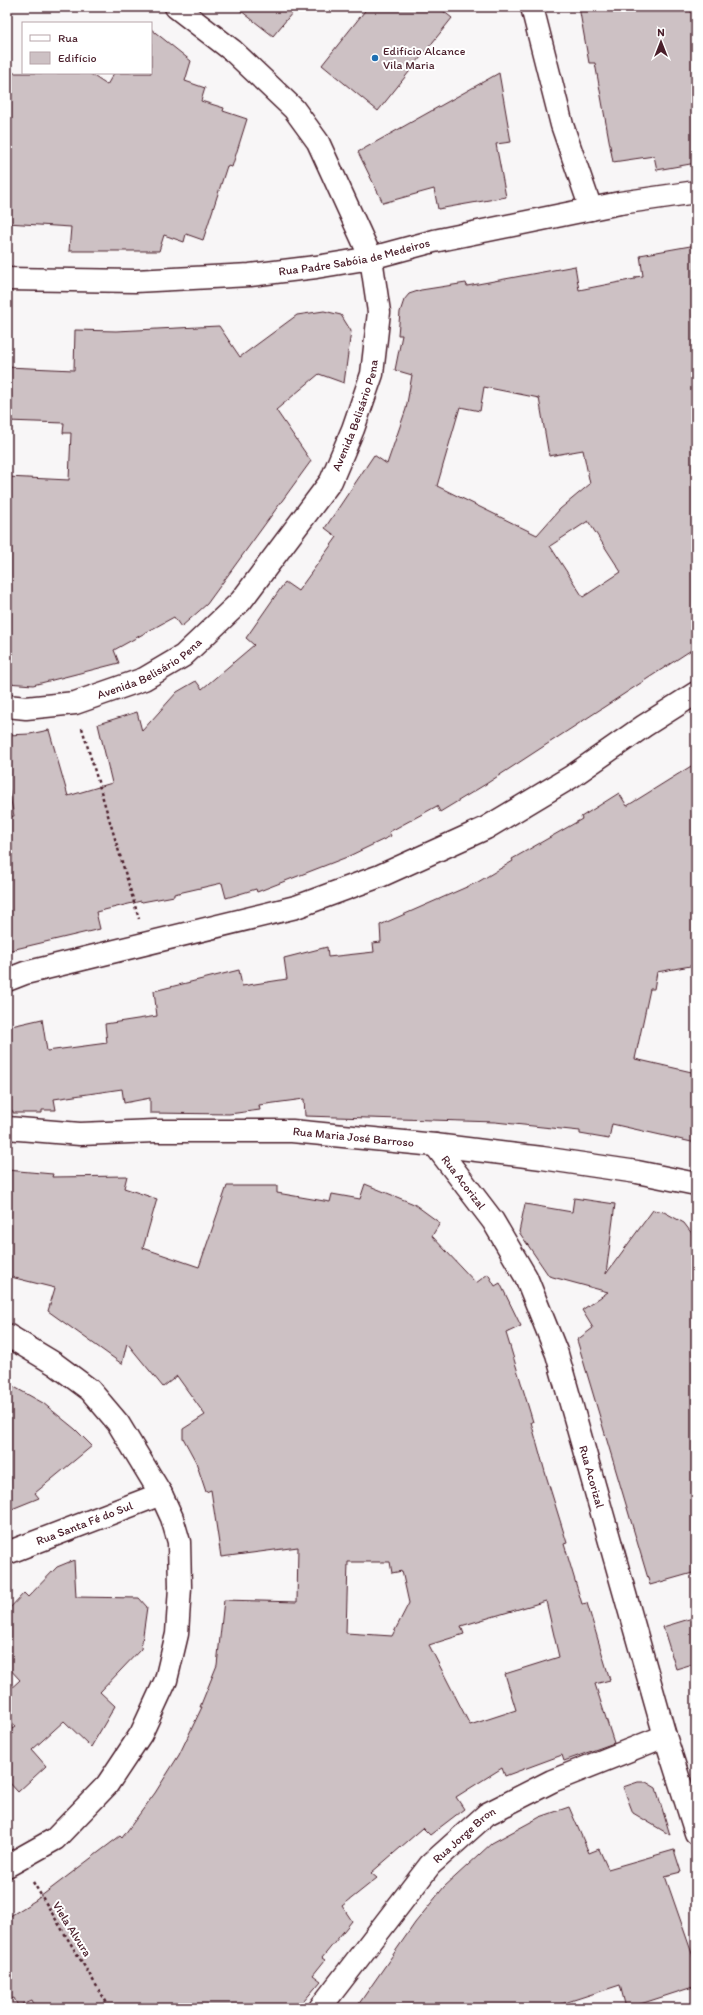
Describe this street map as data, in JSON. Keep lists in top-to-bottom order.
{
  "streets": {
    "street": [
      "Rua Padre Sabóia de Medeiros",
      "Avenida Belisário Pena",
      "Rua Maria José Barroso",
      "Rua Acorizal",
      "Rua Santa Fé do Sul",
      "Rua Jorge Bron"
    ],
    "path": ["Viela Alvura"]
  },
  "crossings": [
    ["Rua Padre Sabóia de Medeiros", "Avenida Belisário Pena"],
    ["Rua Maria José Barroso", "Rua Acorizal"],
    ["Rua Acorizal", "Rua Jorge Bron"]
  ],
  "places": ["Edifício Alcance Vila Maria"],
  "legend": ["Rua", "Edifício"],
  "north": "top"
}
